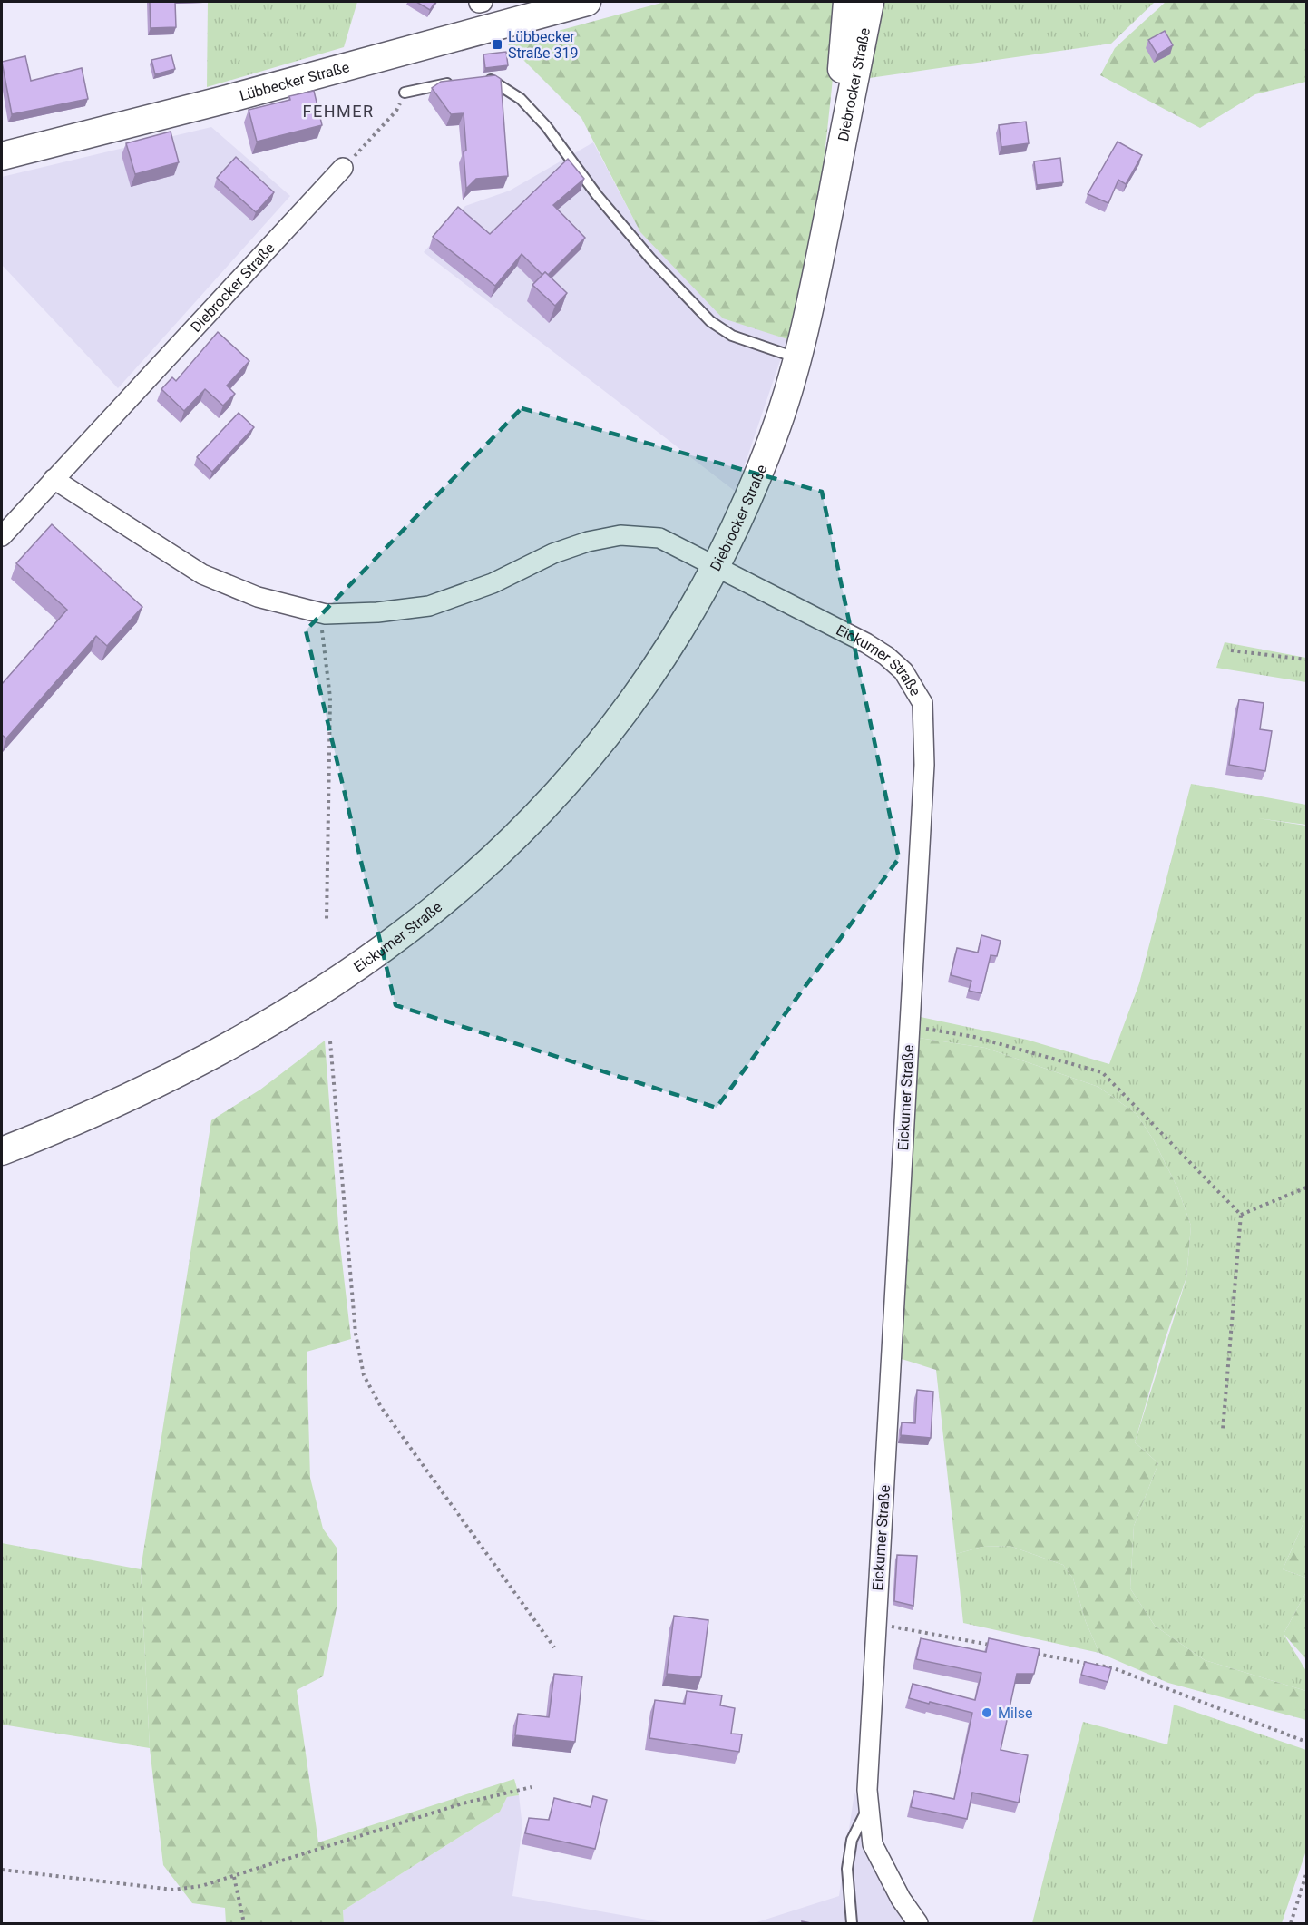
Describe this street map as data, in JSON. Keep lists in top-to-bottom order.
{
  "streets": {
    "main road": ["Lübbecker Straße", "Diebrocker Straße", "Eickumer Straße"]
  },
  "crossings": [
    ["Diebrocker Straße", "Eickumer Straße"]
  ],
  "districts": ["FEHMER"],
  "places": {
    "transit": ["Lübbecker Straße 319"],
    "other": ["Milse"]
  }
}
